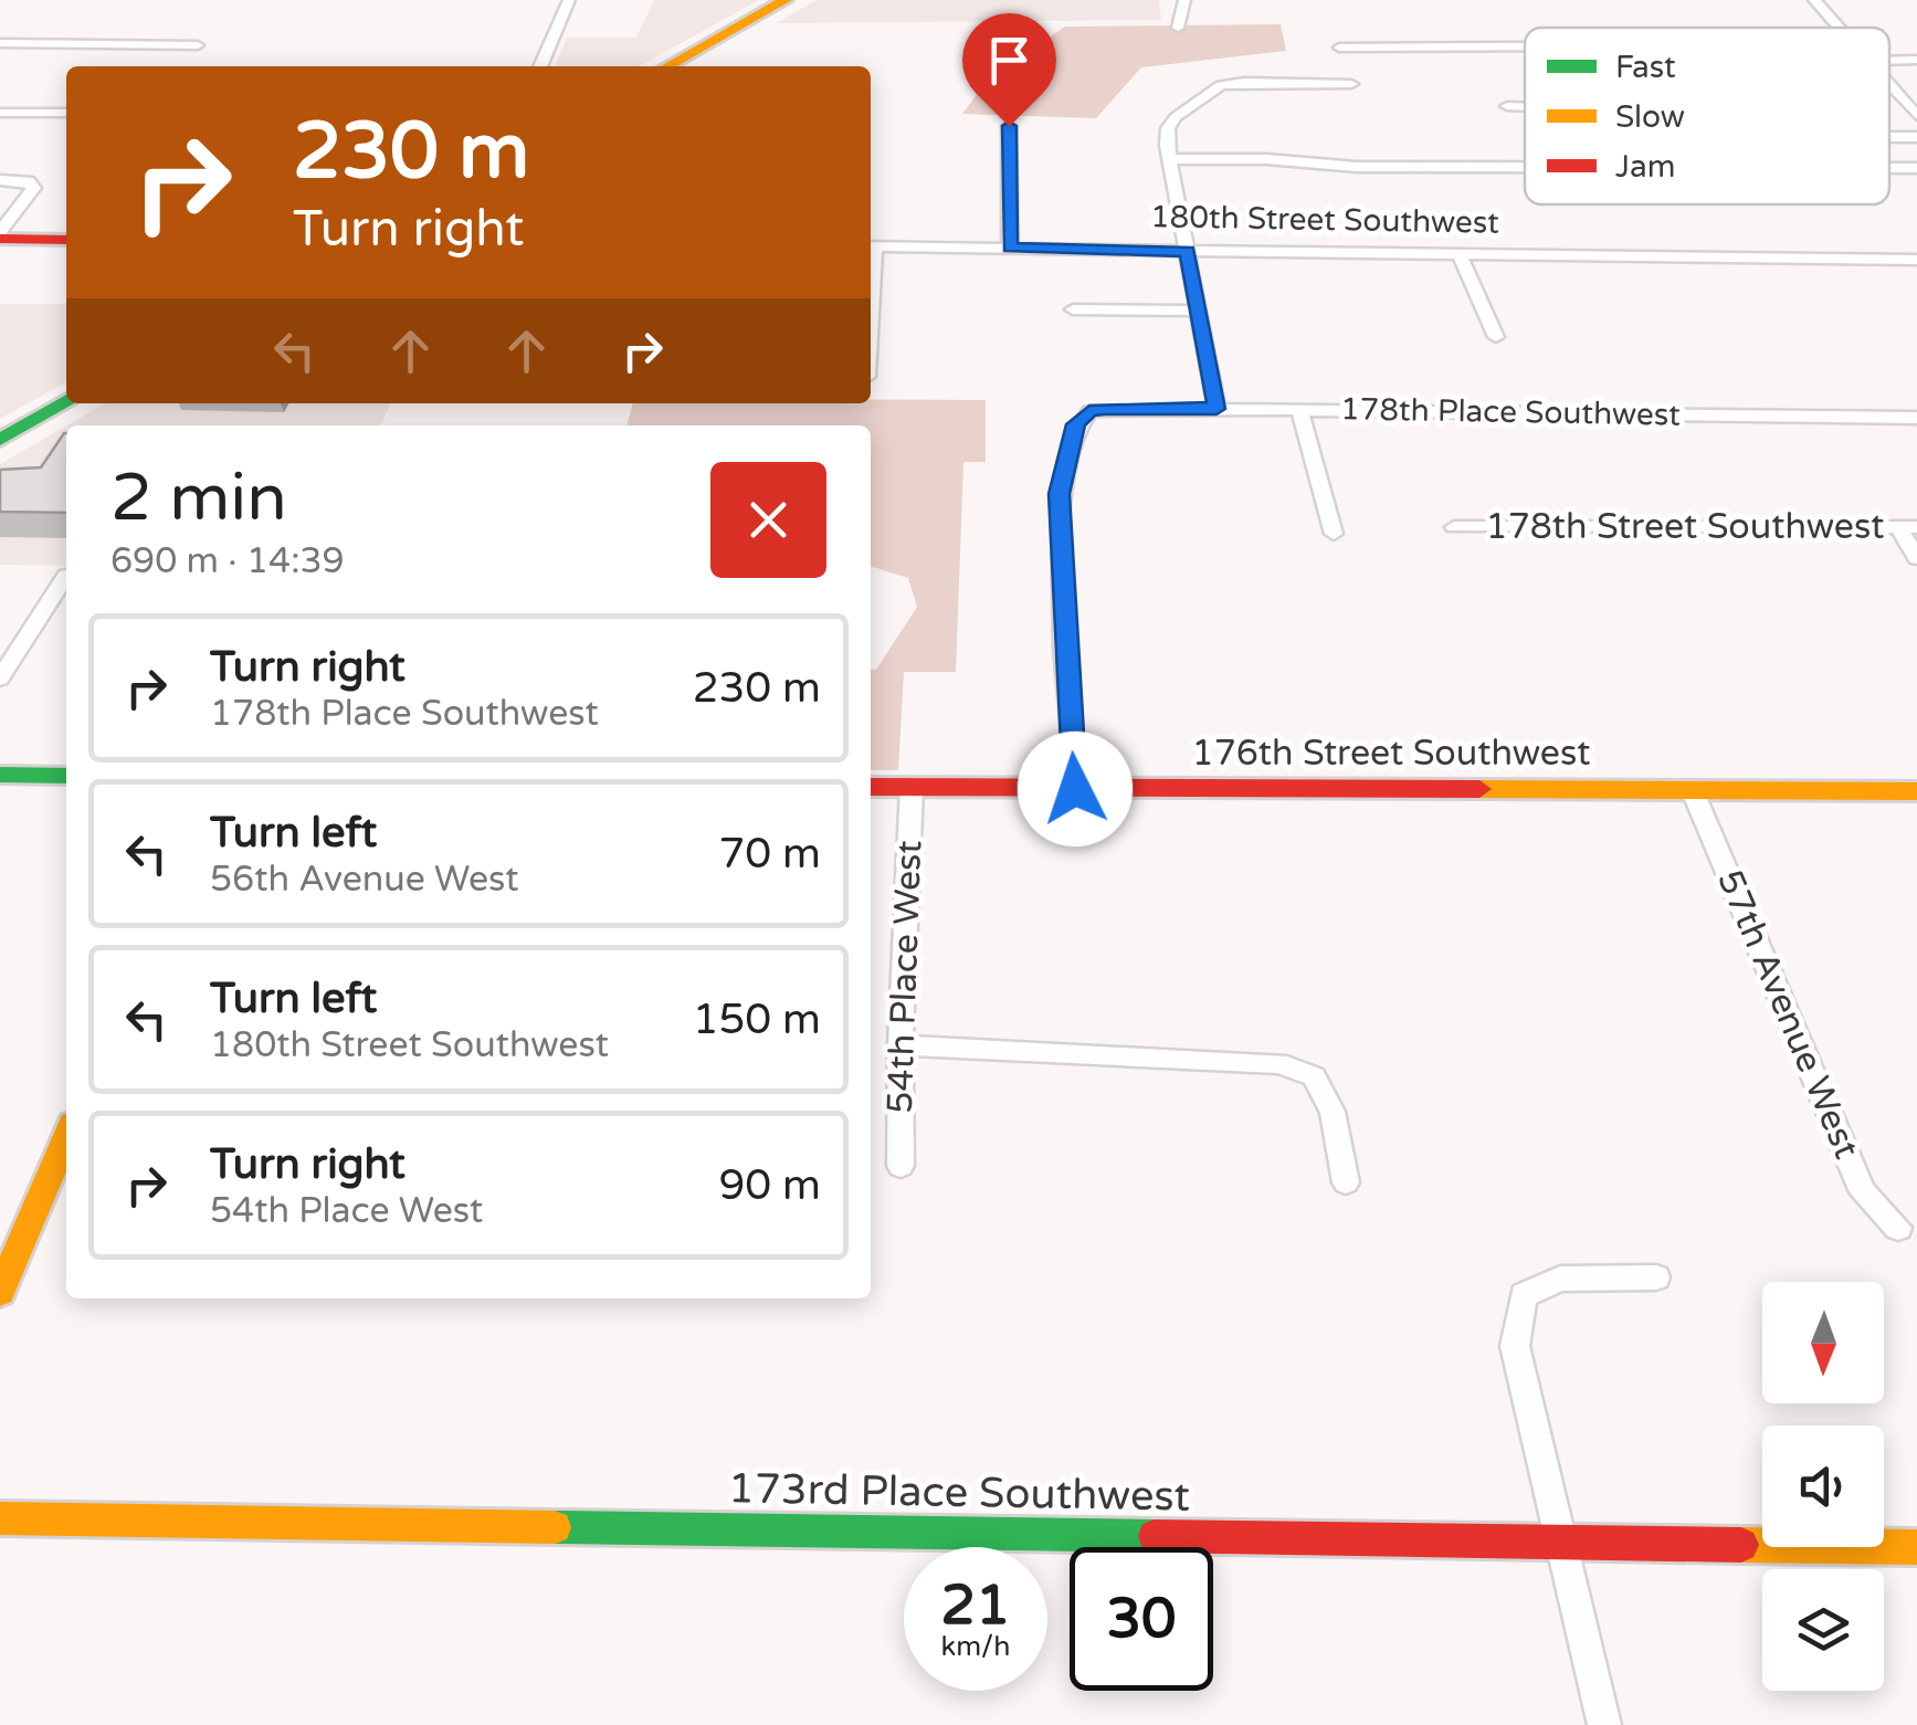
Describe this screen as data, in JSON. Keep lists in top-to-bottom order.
{
  "streets": {
    "main road": ["176th Street Southwest", "173rd Place Southwest"],
    "street": [
      "180th Street Southwest",
      "178th Place Southwest",
      "178th Street Southwest",
      "54th Place West",
      "57th Avenue West"
    ]
  },
  "crossings": [
    ["178th Place Southwest", "176th Street Southwest"],
    ["176th Street Southwest", "54th Place West"],
    ["176th Street Southwest", "57th Avenue West"]
  ],
  "legend": ["Fast", "Slow", "Jam"],
  "north": "bottom",
  "page": {
    "turn": ["230 m", "Turn right"],
    "heading": ["2 min", "690 m · 14:39"],
    "list": [
      {
        "name": "Turn right",
        "note": "178th Place Southwest",
        "value": "230 m"
      },
      {
        "name": "Turn left",
        "note": "56th Avenue West",
        "value": "70 m"
      },
      {
        "name": "Turn left",
        "note": "180th Street Southwest",
        "value": "150 m"
      },
      {
        "name": "Turn right",
        "note": "54th Place West",
        "value": "90 m"
      }
    ],
    "speed": "21 km/h",
    "limit": "30"
  }
}
